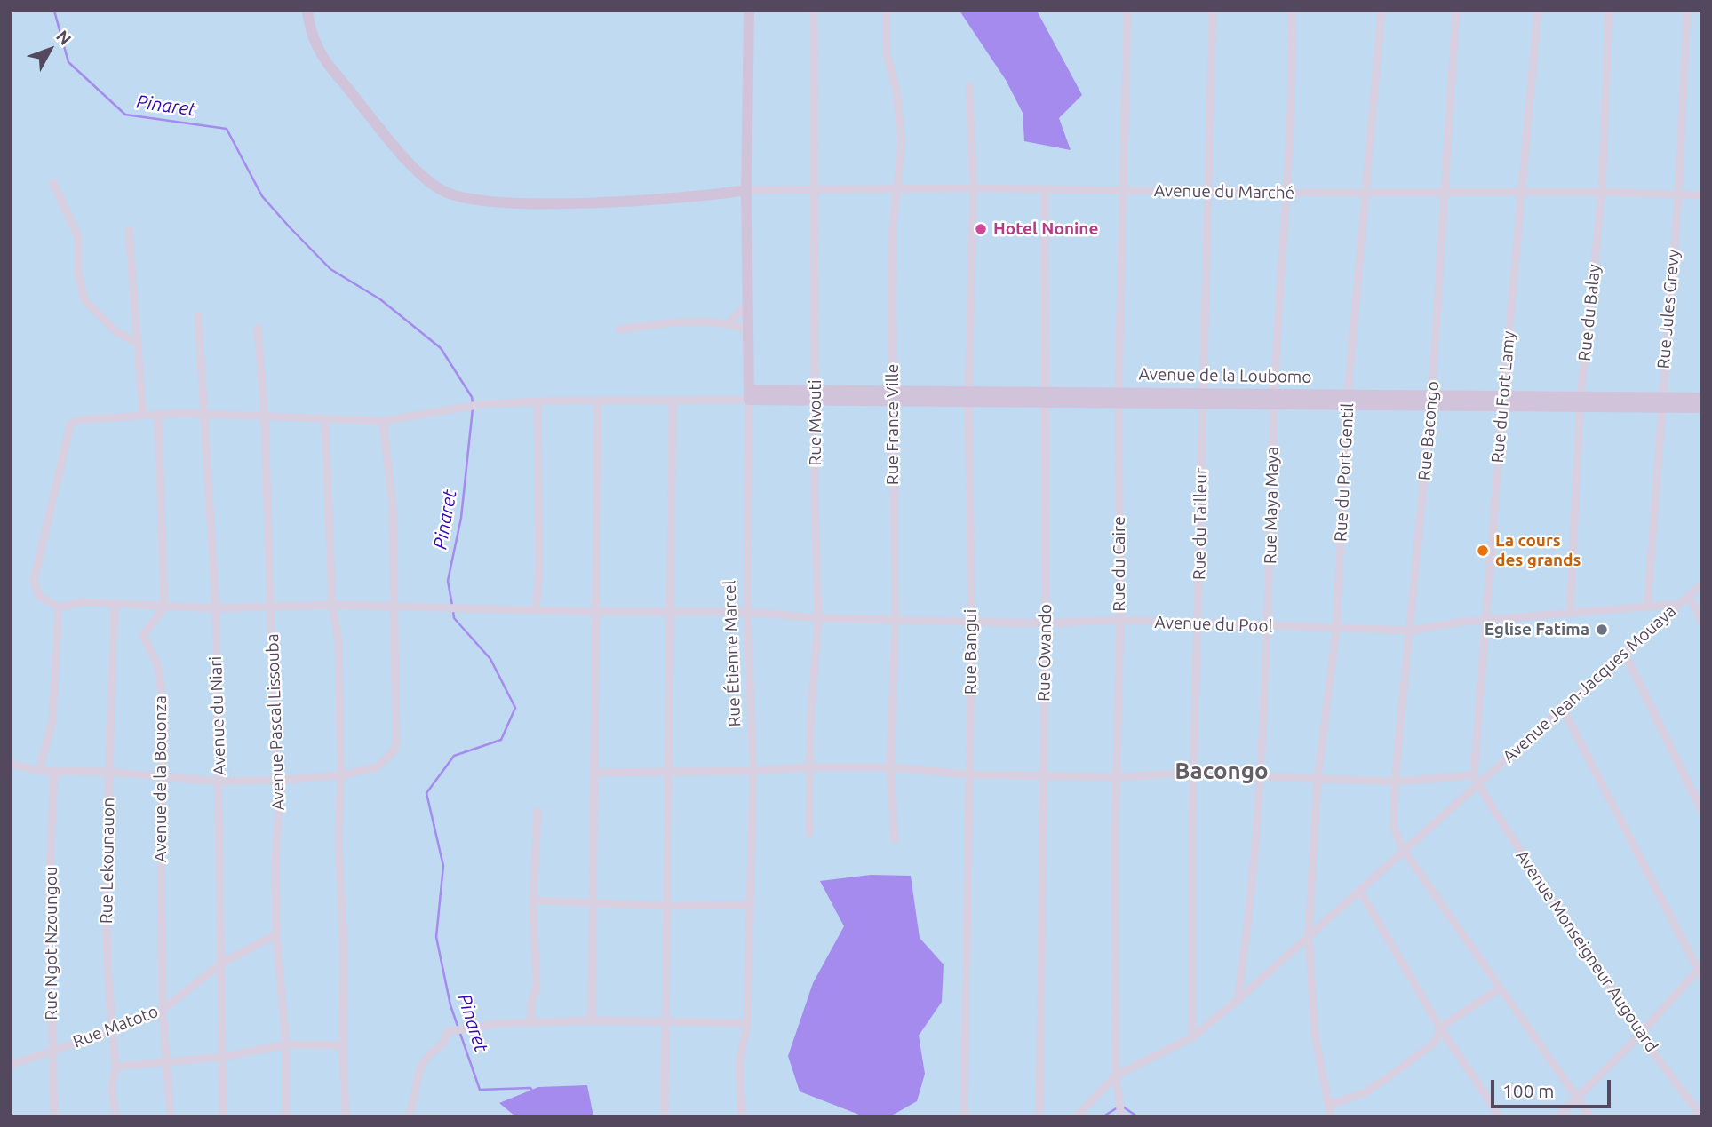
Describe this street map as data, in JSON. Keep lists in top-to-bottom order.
{
  "streets": {
    "street": [
      "Avenue du Marché",
      "Rue Jules Grevy",
      "Rue du Balay",
      "Avenue de la Loubomo",
      "Rue du Fort Lamy",
      "Rue Mvouti",
      "Rue France Ville",
      "Rue Bacongo",
      "Rue du Port Gentil",
      "Rue Maya Maya",
      "Rue du Tailleur",
      "Rue du Caire",
      "Avenue du Pool",
      "Rue Bangui",
      "Rue Owando",
      "Rue Étienne Marcel",
      "Avenue Jean-Jacques Mouaya",
      "Avenue du Niari",
      "Avenue Pascal Lissouba",
      "Avenue de la Bouonza",
      "Rue Lekounauon",
      "Rue Ngot-Nzoungou",
      "Avenue Monseigneur Augouard",
      "Rue Matoto"
    ]
  },
  "crossings": [
    ["Avenue du Marché", "Rue Jules Grevy"],
    ["Avenue du Marché", "Rue du Balay"],
    ["Avenue du Marché", "Rue du Fort Lamy"],
    ["Avenue du Marché", "Rue Mvouti"],
    ["Avenue du Marché", "Rue France Ville"],
    ["Avenue du Marché", "Rue Bacongo"],
    ["Avenue du Marché", "Rue du Port Gentil"],
    ["Avenue du Marché", "Rue Maya Maya"],
    ["Avenue du Marché", "Rue du Tailleur"],
    ["Avenue du Marché", "Rue du Caire"],
    ["Avenue du Marché", "Rue Bangui"],
    ["Avenue du Marché", "Rue Owando"],
    ["Avenue du Marché", "Rue Étienne Marcel"],
    ["Rue Jules Grevy", "Avenue de la Loubomo"],
    ["Rue Jules Grevy", "Avenue du Pool"],
    ["Rue du Balay", "Avenue de la Loubomo"],
    ["Rue du Balay", "Avenue du Pool"],
    ["Avenue de la Loubomo", "Rue du Fort Lamy"],
    ["Avenue de la Loubomo", "Rue Mvouti"],
    ["Avenue de la Loubomo", "Rue France Ville"],
    ["Avenue de la Loubomo", "Rue Bacongo"],
    ["Avenue de la Loubomo", "Rue du Port Gentil"],
    ["Avenue de la Loubomo", "Rue Maya Maya"],
    ["Avenue de la Loubomo", "Rue du Tailleur"],
    ["Avenue de la Loubomo", "Rue du Caire"],
    ["Avenue de la Loubomo", "Rue Bangui"],
    ["Avenue de la Loubomo", "Rue Owando"],
    ["Avenue de la Loubomo", "Rue Étienne Marcel"],
    ["Rue du Fort Lamy", "Avenue du Pool"],
    ["Rue du Fort Lamy", "Avenue Jean-Jacques Mouaya"],
    ["Rue du Fort Lamy", "Avenue Monseigneur Augouard"],
    ["Rue Mvouti", "Avenue du Pool"],
    ["Rue France Ville", "Avenue du Pool"],
    ["Rue Bacongo", "Avenue du Pool"],
    ["Rue Bacongo", "Avenue Jean-Jacques Mouaya"],
    ["Rue du Port Gentil", "Avenue du Pool"],
    ["Rue du Port Gentil", "Avenue Jean-Jacques Mouaya"],
    ["Rue Maya Maya", "Avenue du Pool"],
    ["Rue Maya Maya", "Avenue Jean-Jacques Mouaya"],
    ["Rue du Tailleur", "Avenue du Pool"],
    ["Rue du Tailleur", "Avenue Jean-Jacques Mouaya"],
    ["Rue du Caire", "Avenue du Pool"],
    ["Rue du Caire", "Avenue Jean-Jacques Mouaya"],
    ["Avenue du Pool", "Rue Bangui"],
    ["Avenue du Pool", "Rue Owando"],
    ["Avenue du Pool", "Rue Étienne Marcel"],
    ["Avenue du Pool", "Avenue Jean-Jacques Mouaya"],
    ["Avenue du Pool", "Avenue du Niari"],
    ["Avenue du Pool", "Avenue Pascal Lissouba"],
    ["Avenue du Pool", "Avenue de la Bouonza"],
    ["Avenue du Pool", "Rue Lekounauon"],
    ["Avenue Jean-Jacques Mouaya", "Avenue Monseigneur Augouard"],
    ["Avenue du Niari", "Rue Matoto"],
    ["Avenue Pascal Lissouba", "Rue Matoto"],
    ["Avenue de la Bouonza", "Rue Matoto"],
    ["Rue Lekounauon", "Rue Matoto"],
    ["Rue Ngot-Nzoungou", "Rue Matoto"]
  ],
  "districts": ["Bacongo"],
  "water": ["Pinaret"],
  "places": ["Hotel Nonine", "La cours des grands", "Eglise Fatima"],
  "scale_bar": "100 m",
  "north": "top right"
}
